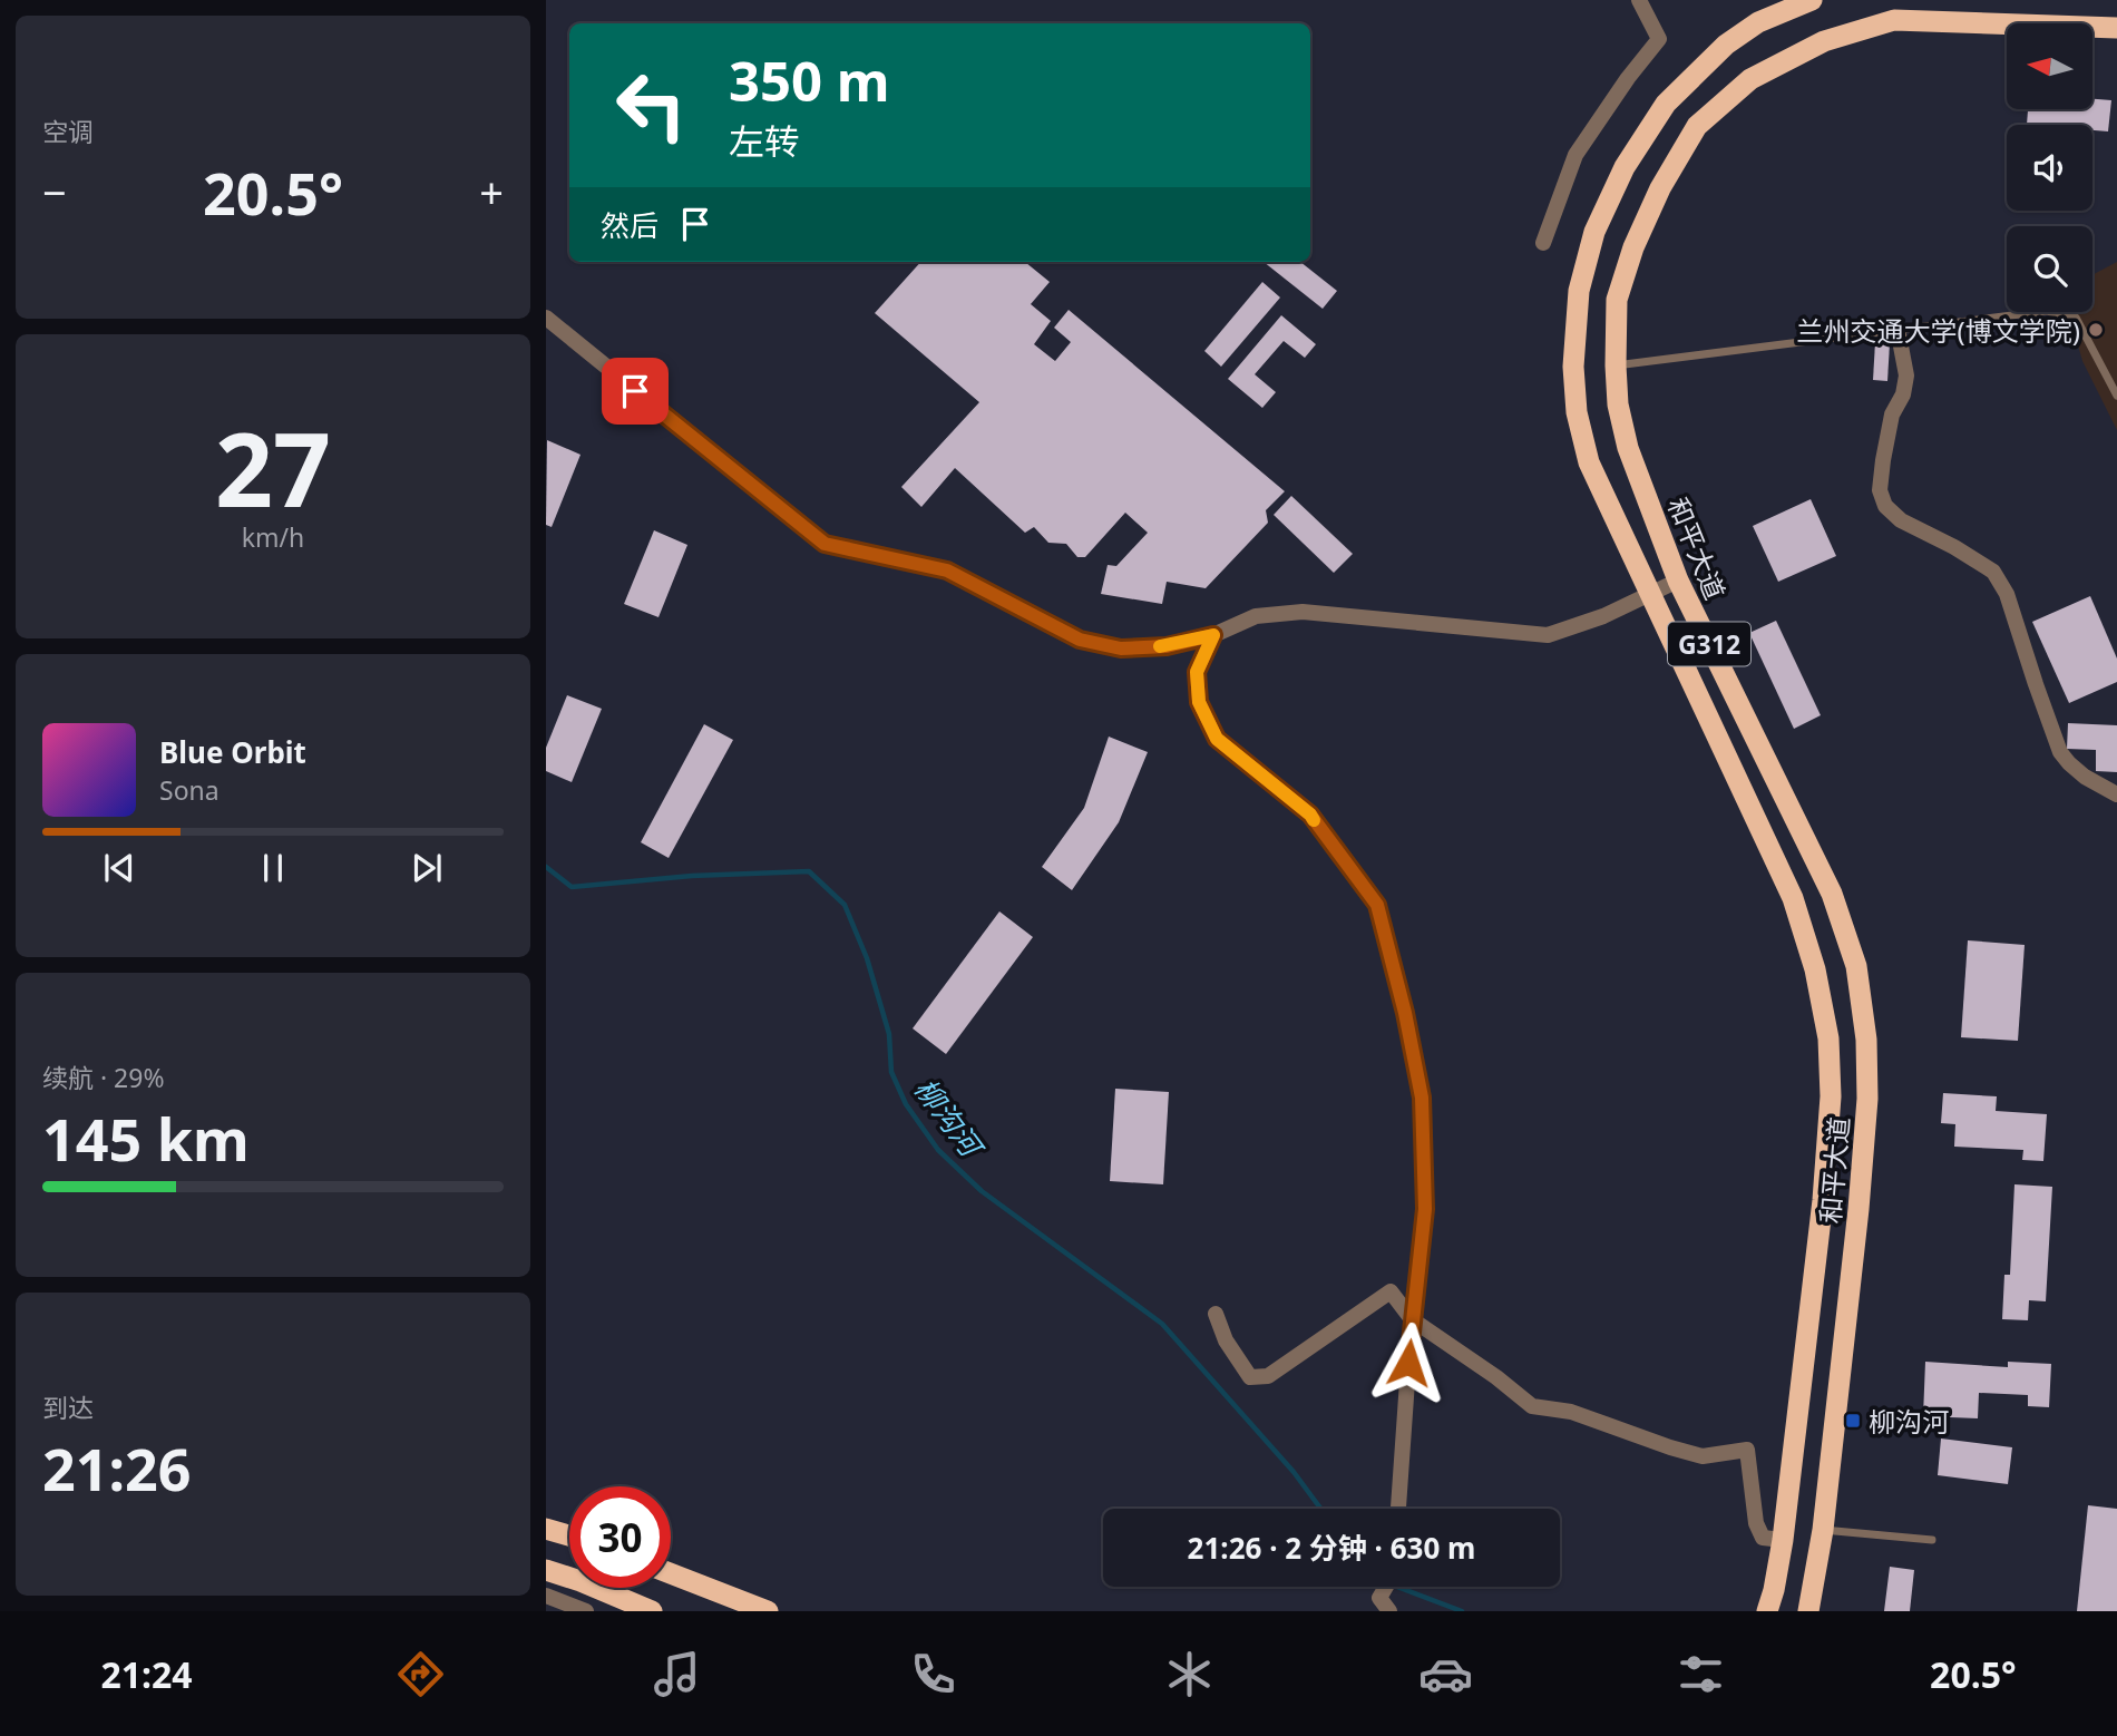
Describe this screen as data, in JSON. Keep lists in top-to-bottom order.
{
  "streets": {
    "highway": ["和平大道", "G312"]
  },
  "water": ["柳沟河"],
  "places": {
    "other": ["兰州交通大学(博文学院)"],
    "transit": ["柳沟河"]
  },
  "north": "left",
  "page": {
    "tile": [
      "空调",
      ["27", "km/h"],
      ["续航 · 29%", "145 km"],
      ["到达", "21:26"]
    ],
    "turn": ["350 m", "左转"],
    "heat": ["−", "20.5°", "+"],
    "then": "然后",
    "song": ["Blue Orbit", "Sona"],
    "limit": "30",
    "trip": "21:26 · 2 分钟 · 630 m",
    "tabs": ["21:24", "20.5°"]
  }
}
